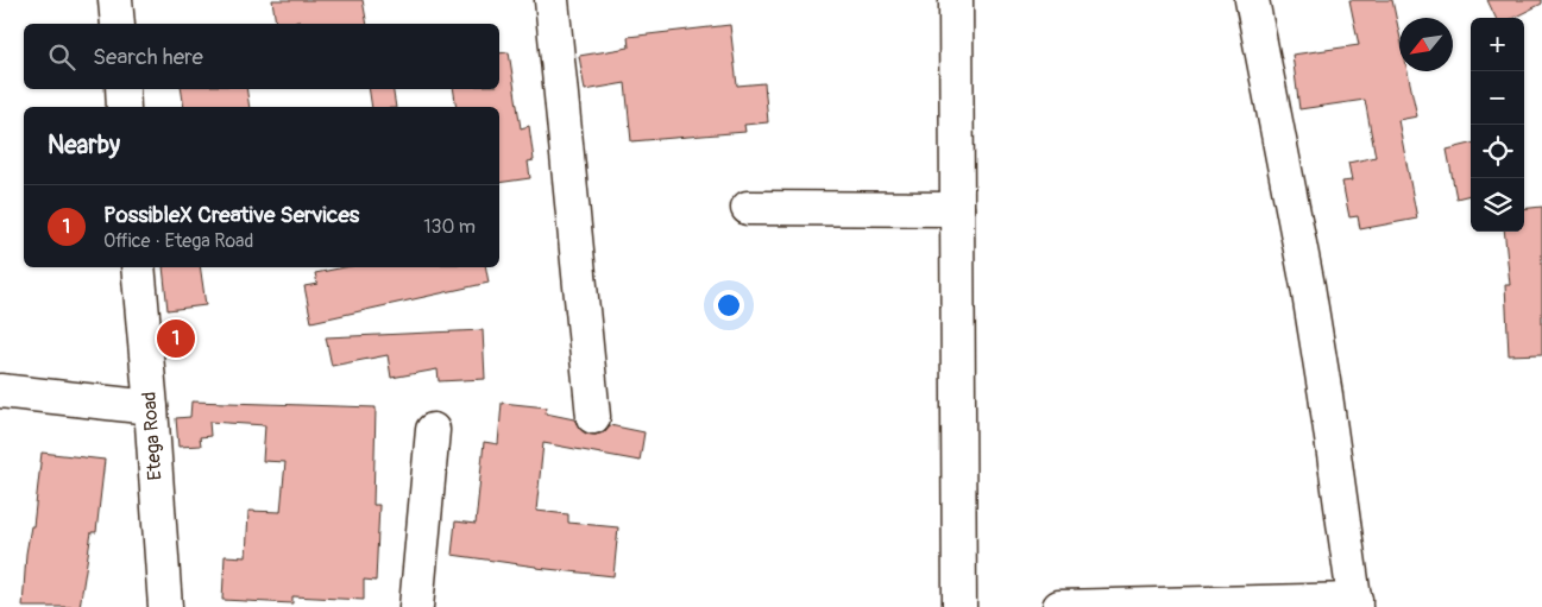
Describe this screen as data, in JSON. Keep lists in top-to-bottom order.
{
  "streets": {
    "street": ["Etega Road"]
  },
  "north": "bottom left",
  "page": {
    "map_buttons": ["+", "−"],
    "search": "Search here",
    "heading": "Nearby",
    "list": [
      {
        "mark": "1",
        "name": "PossibleX Creative Services",
        "note": "Office · Etega Road",
        "value": "130 m"
      }
    ],
    "pins": "1"
  }
}
